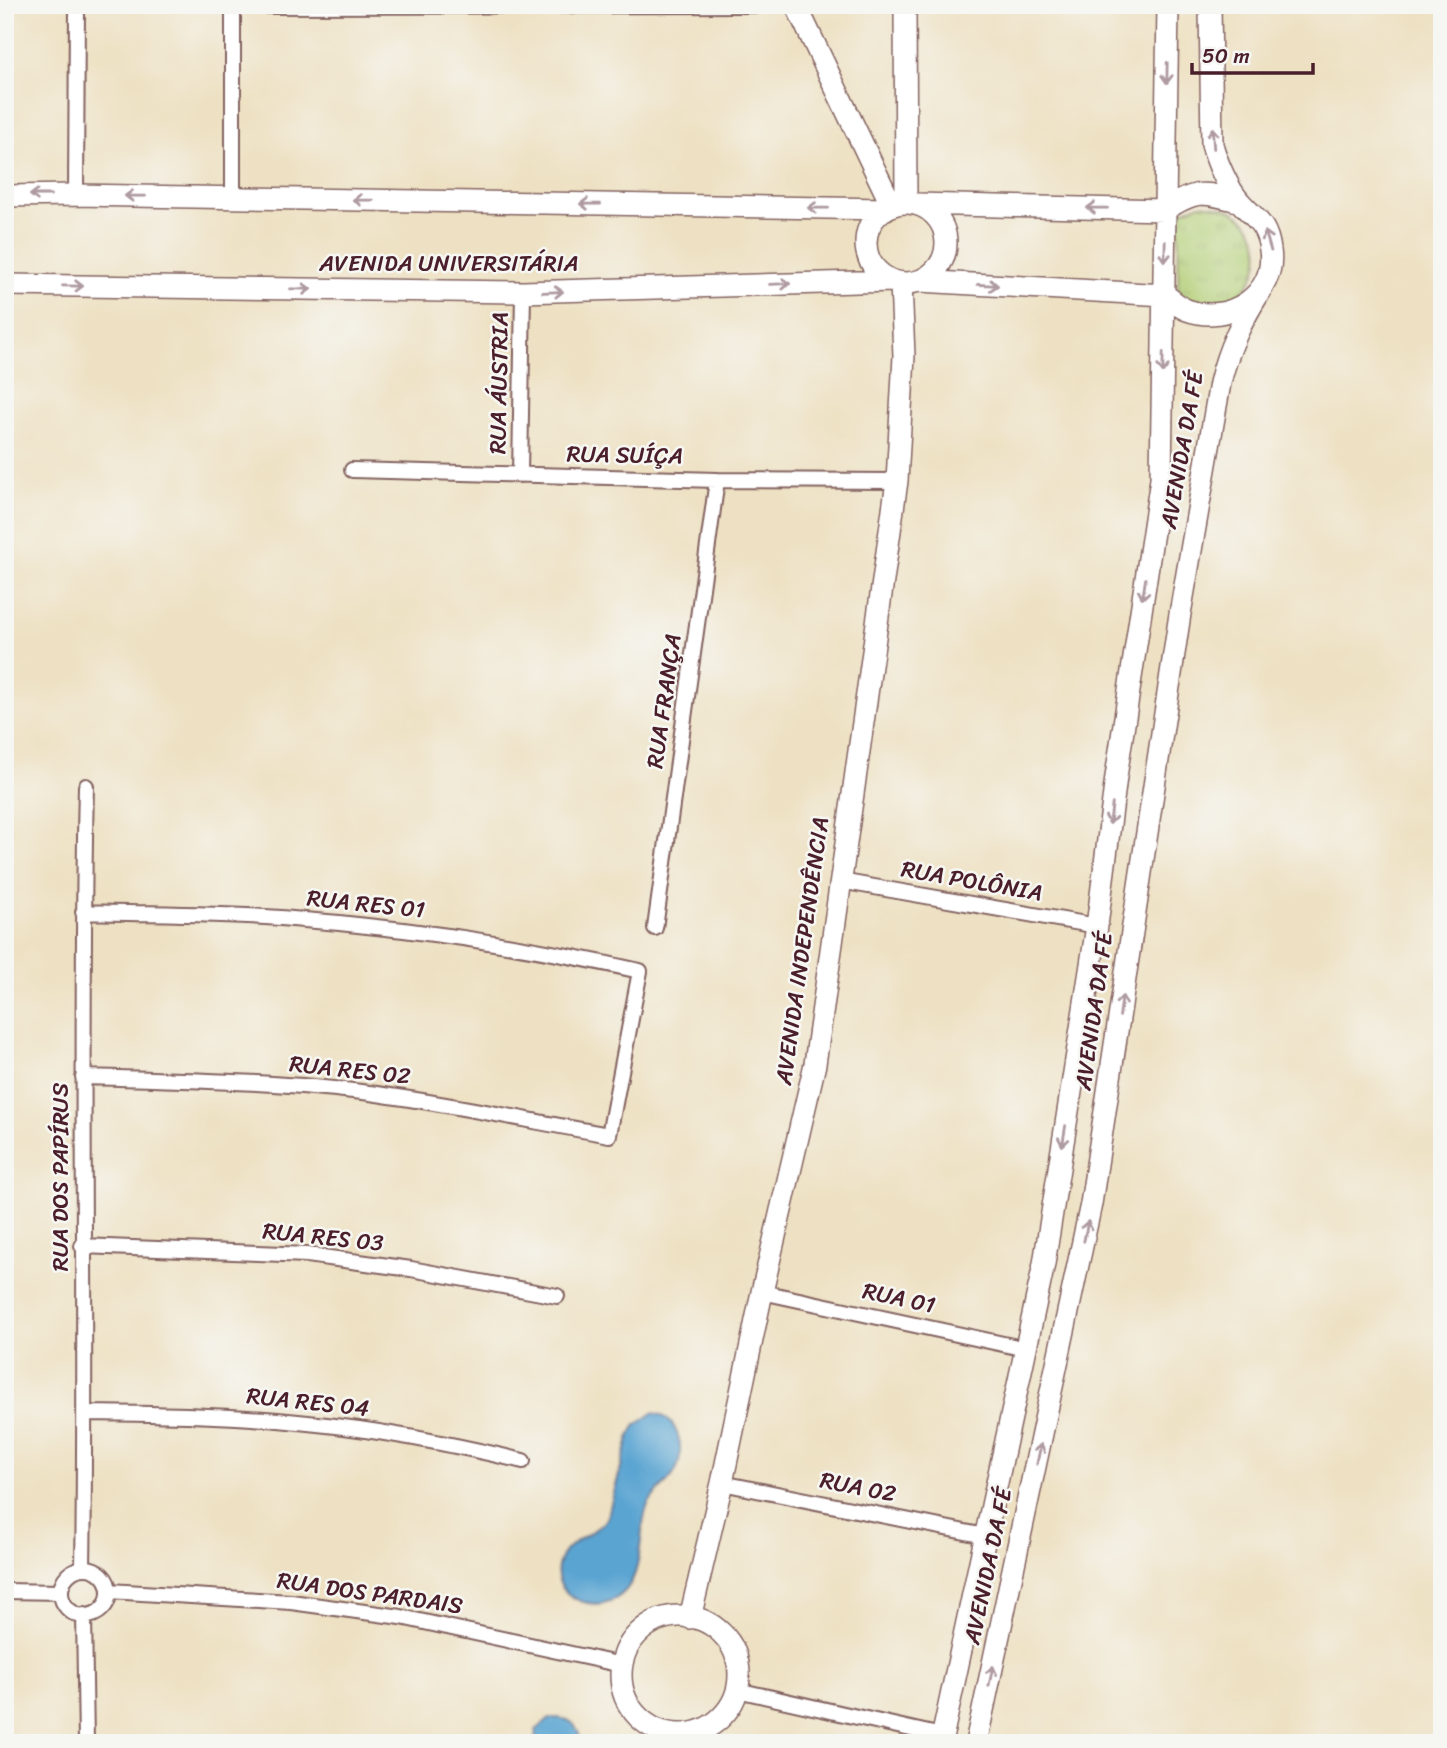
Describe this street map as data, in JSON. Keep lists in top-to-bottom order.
{
  "streets": {
    "main road": ["AVENIDA UNIVERSITÁRIA", "AVENIDA DA FÉ", "AVENIDA INDEPENDÊNCIA"],
    "street": [
      "RUA ÁUSTRIA",
      "RUA SUÍÇA",
      "RUA FRANÇA",
      "RUA POLÔNIA",
      "RUA RES 01",
      "RUA RES 02",
      "RUA DOS PAPÍRUS",
      "RUA RES 03",
      "RUA 01",
      "RUA RES 04",
      "RUA 02",
      "RUA DOS PARDAIS"
    ]
  },
  "crossings": [
    ["AVENIDA UNIVERSITÁRIA", "RUA ÁUSTRIA"],
    ["AVENIDA UNIVERSITÁRIA", "AVENIDA DA FÉ"],
    ["AVENIDA UNIVERSITÁRIA", "AVENIDA INDEPENDÊNCIA"],
    ["RUA ÁUSTRIA", "RUA SUÍÇA"],
    ["AVENIDA DA FÉ", "RUA POLÔNIA"],
    ["AVENIDA DA FÉ", "RUA 01"],
    ["AVENIDA DA FÉ", "RUA 02"],
    ["RUA SUÍÇA", "RUA FRANÇA"],
    ["RUA SUÍÇA", "AVENIDA INDEPENDÊNCIA"],
    ["RUA POLÔNIA", "AVENIDA INDEPENDÊNCIA"],
    ["RUA RES 01", "RUA RES 02"],
    ["RUA RES 01", "RUA DOS PAPÍRUS"],
    ["AVENIDA INDEPENDÊNCIA", "RUA 01"],
    ["AVENIDA INDEPENDÊNCIA", "RUA 02"],
    ["AVENIDA INDEPENDÊNCIA", "RUA DOS PARDAIS"],
    ["RUA RES 02", "RUA DOS PAPÍRUS"],
    ["RUA DOS PAPÍRUS", "RUA RES 03"],
    ["RUA DOS PAPÍRUS", "RUA RES 04"],
    ["RUA DOS PAPÍRUS", "RUA DOS PARDAIS"]
  ],
  "scale_bar": "50 m"
}
